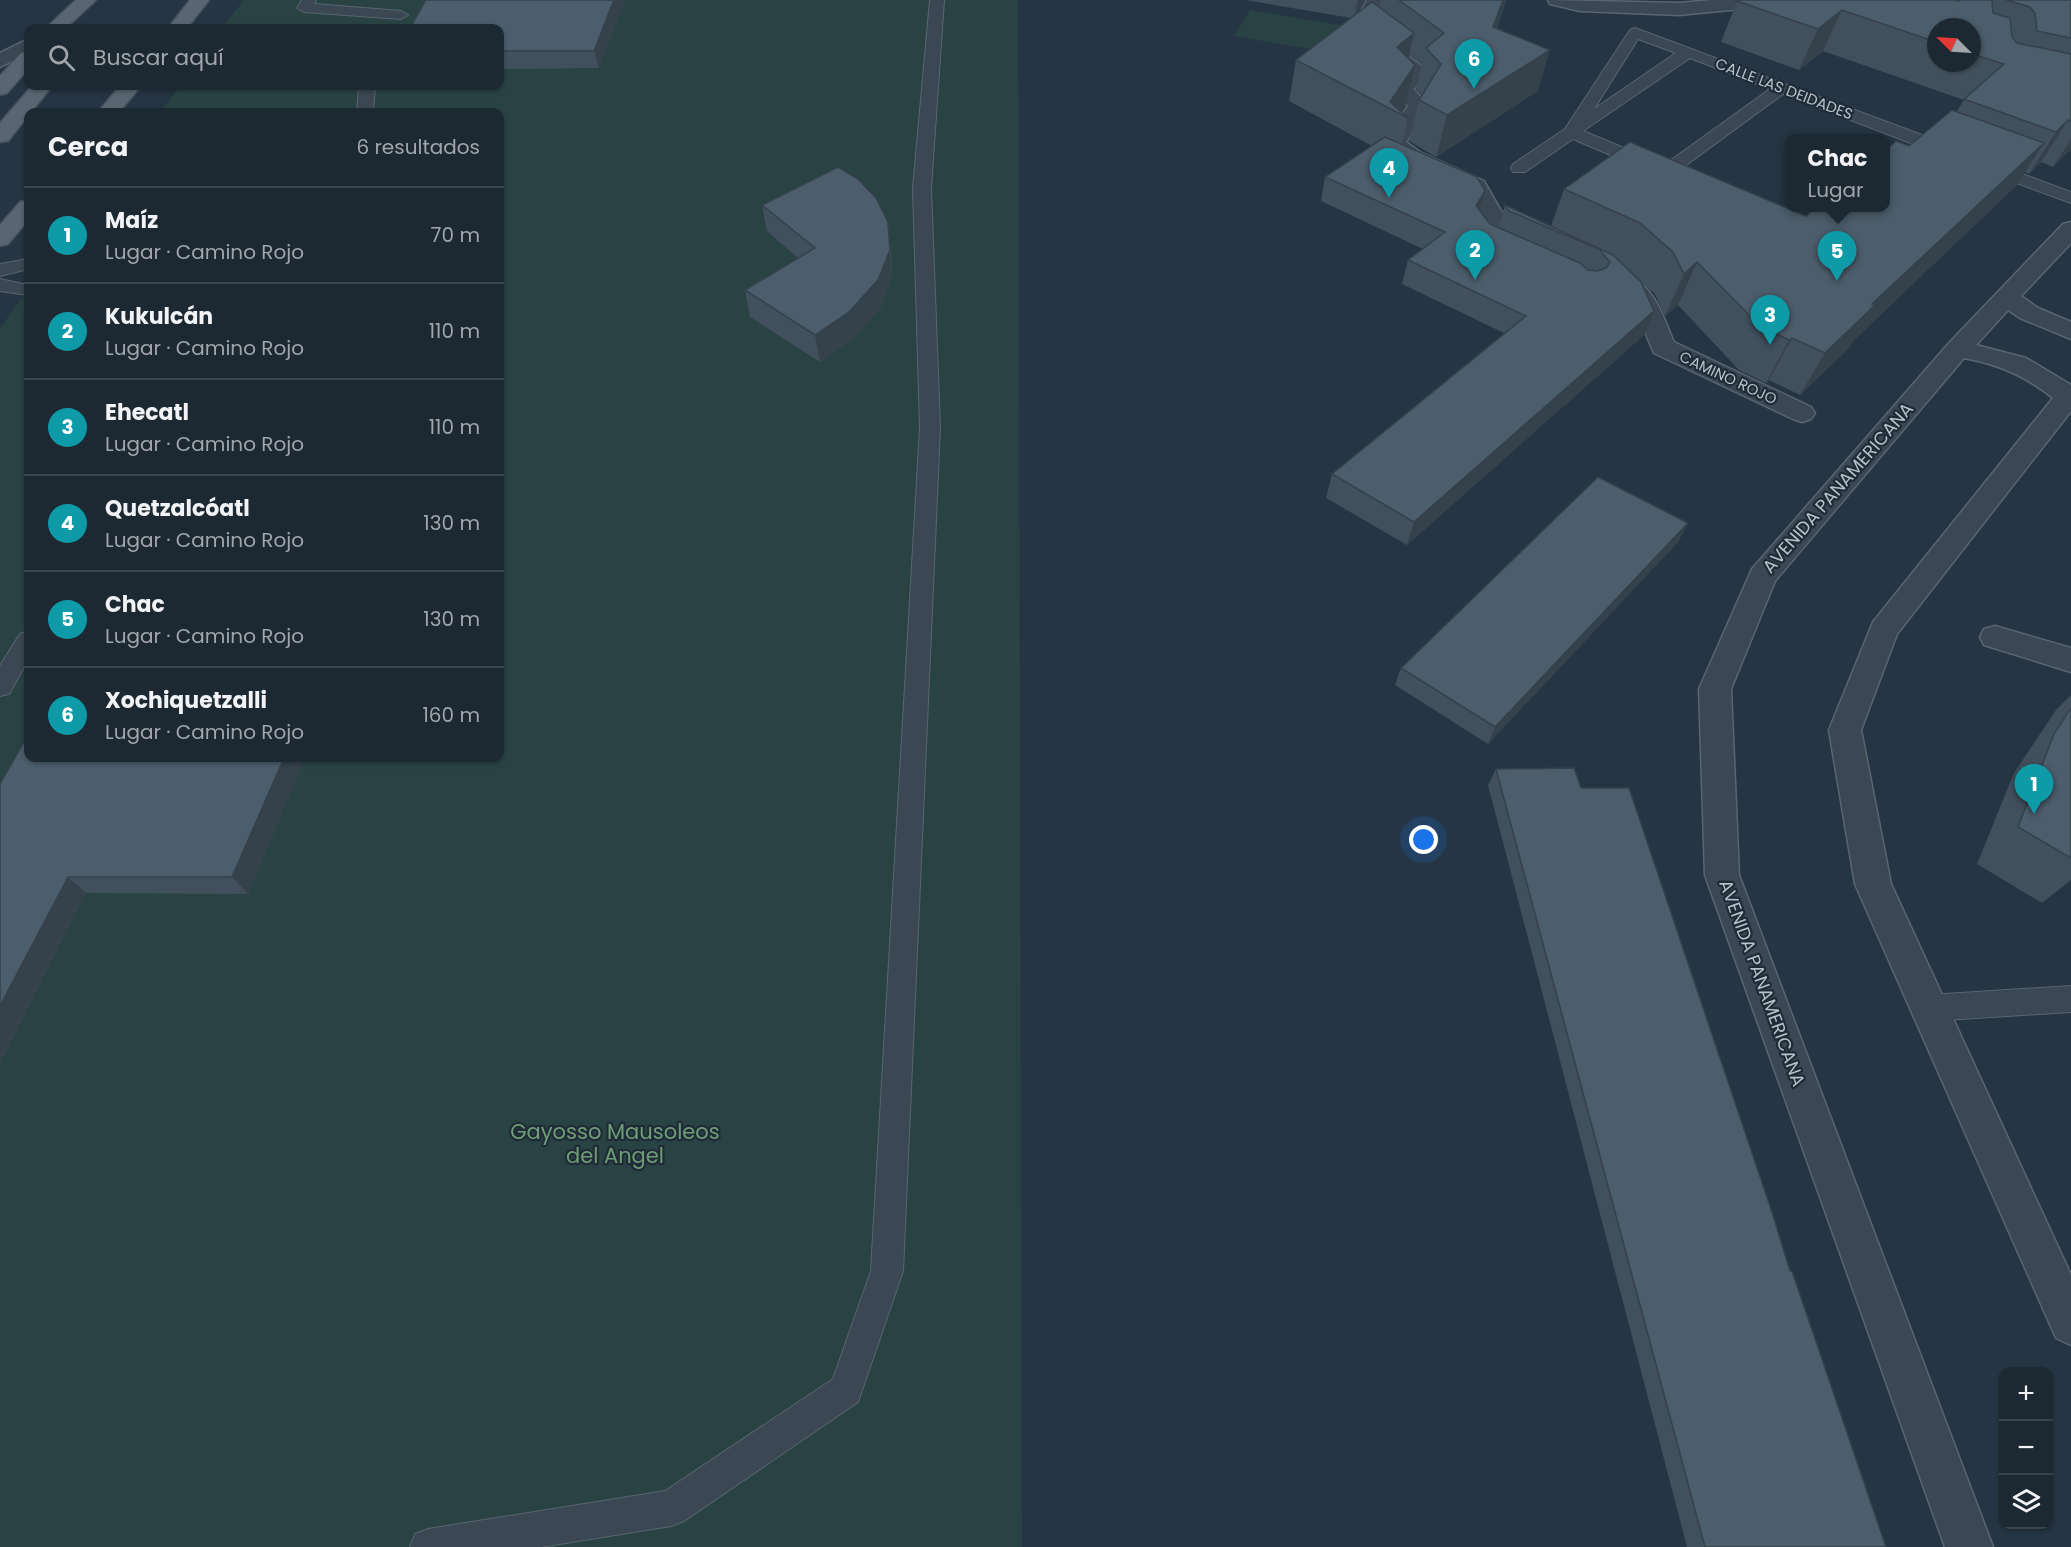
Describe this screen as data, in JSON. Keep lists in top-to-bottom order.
{
  "streets": {
    "street": ["CAMINO ROJO", "AVENIDA PANAMERICANA"],
    "lane": ["CALLE LAS DEIDADES"]
  },
  "parks": ["Gayosso Mausoleos del Angel"],
  "north": "top left",
  "page": {
    "search": "Buscar aquí",
    "pins": [
      "6",
      "4",
      "2",
      "5",
      "3",
      "1"
    ],
    "heading": ["Cerca", "6 resultados"],
    "popup": ["Chac", "Lugar"],
    "list": [
      {
        "mark": "1",
        "name": "Maíz",
        "note": "Lugar · Camino Rojo",
        "value": "70 m"
      },
      {
        "mark": "2",
        "name": "Kukulcán",
        "note": "Lugar · Camino Rojo",
        "value": "110 m"
      },
      {
        "mark": "3",
        "name": "Ehecatl",
        "note": "Lugar · Camino Rojo",
        "value": "110 m"
      },
      {
        "mark": "4",
        "name": "Quetzalcóatl",
        "note": "Lugar · Camino Rojo",
        "value": "130 m"
      },
      {
        "mark": "5",
        "name": "Chac",
        "note": "Lugar · Camino Rojo",
        "value": "130 m"
      },
      {
        "mark": "6",
        "name": "Xochiquetzalli",
        "note": "Lugar · Camino Rojo",
        "value": "160 m"
      }
    ],
    "map_buttons": ["+", "−"]
  }
}
